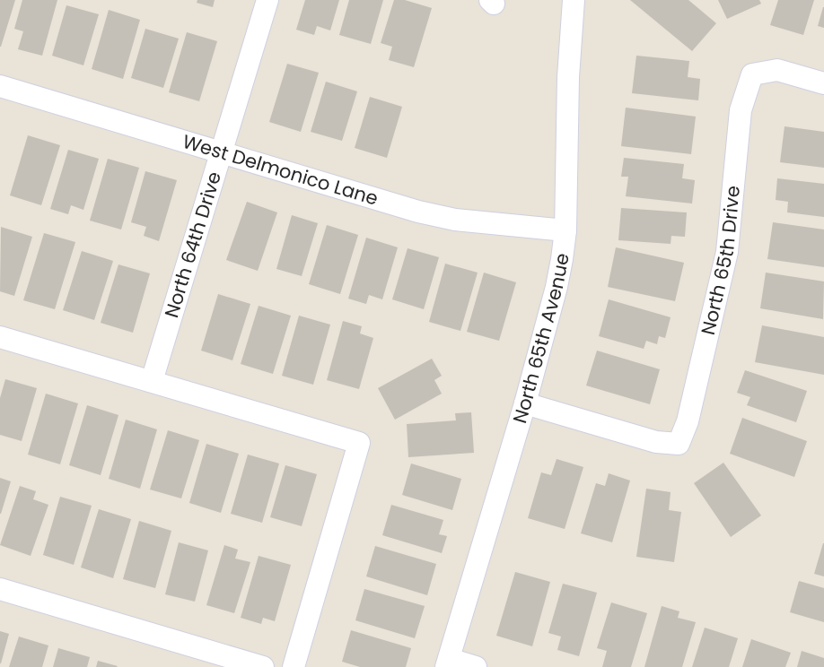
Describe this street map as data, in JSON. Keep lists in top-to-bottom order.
{
  "streets": {
    "street": [
      "West Delmonico Lane",
      "North 64th Drive",
      "North 65th Drive",
      "North 65th Avenue"
    ]
  },
  "crossings": [
    ["West Delmonico Lane", "North 64th Drive"],
    ["West Delmonico Lane", "North 65th Avenue"],
    ["North 65th Drive", "North 65th Avenue"]
  ]
}
